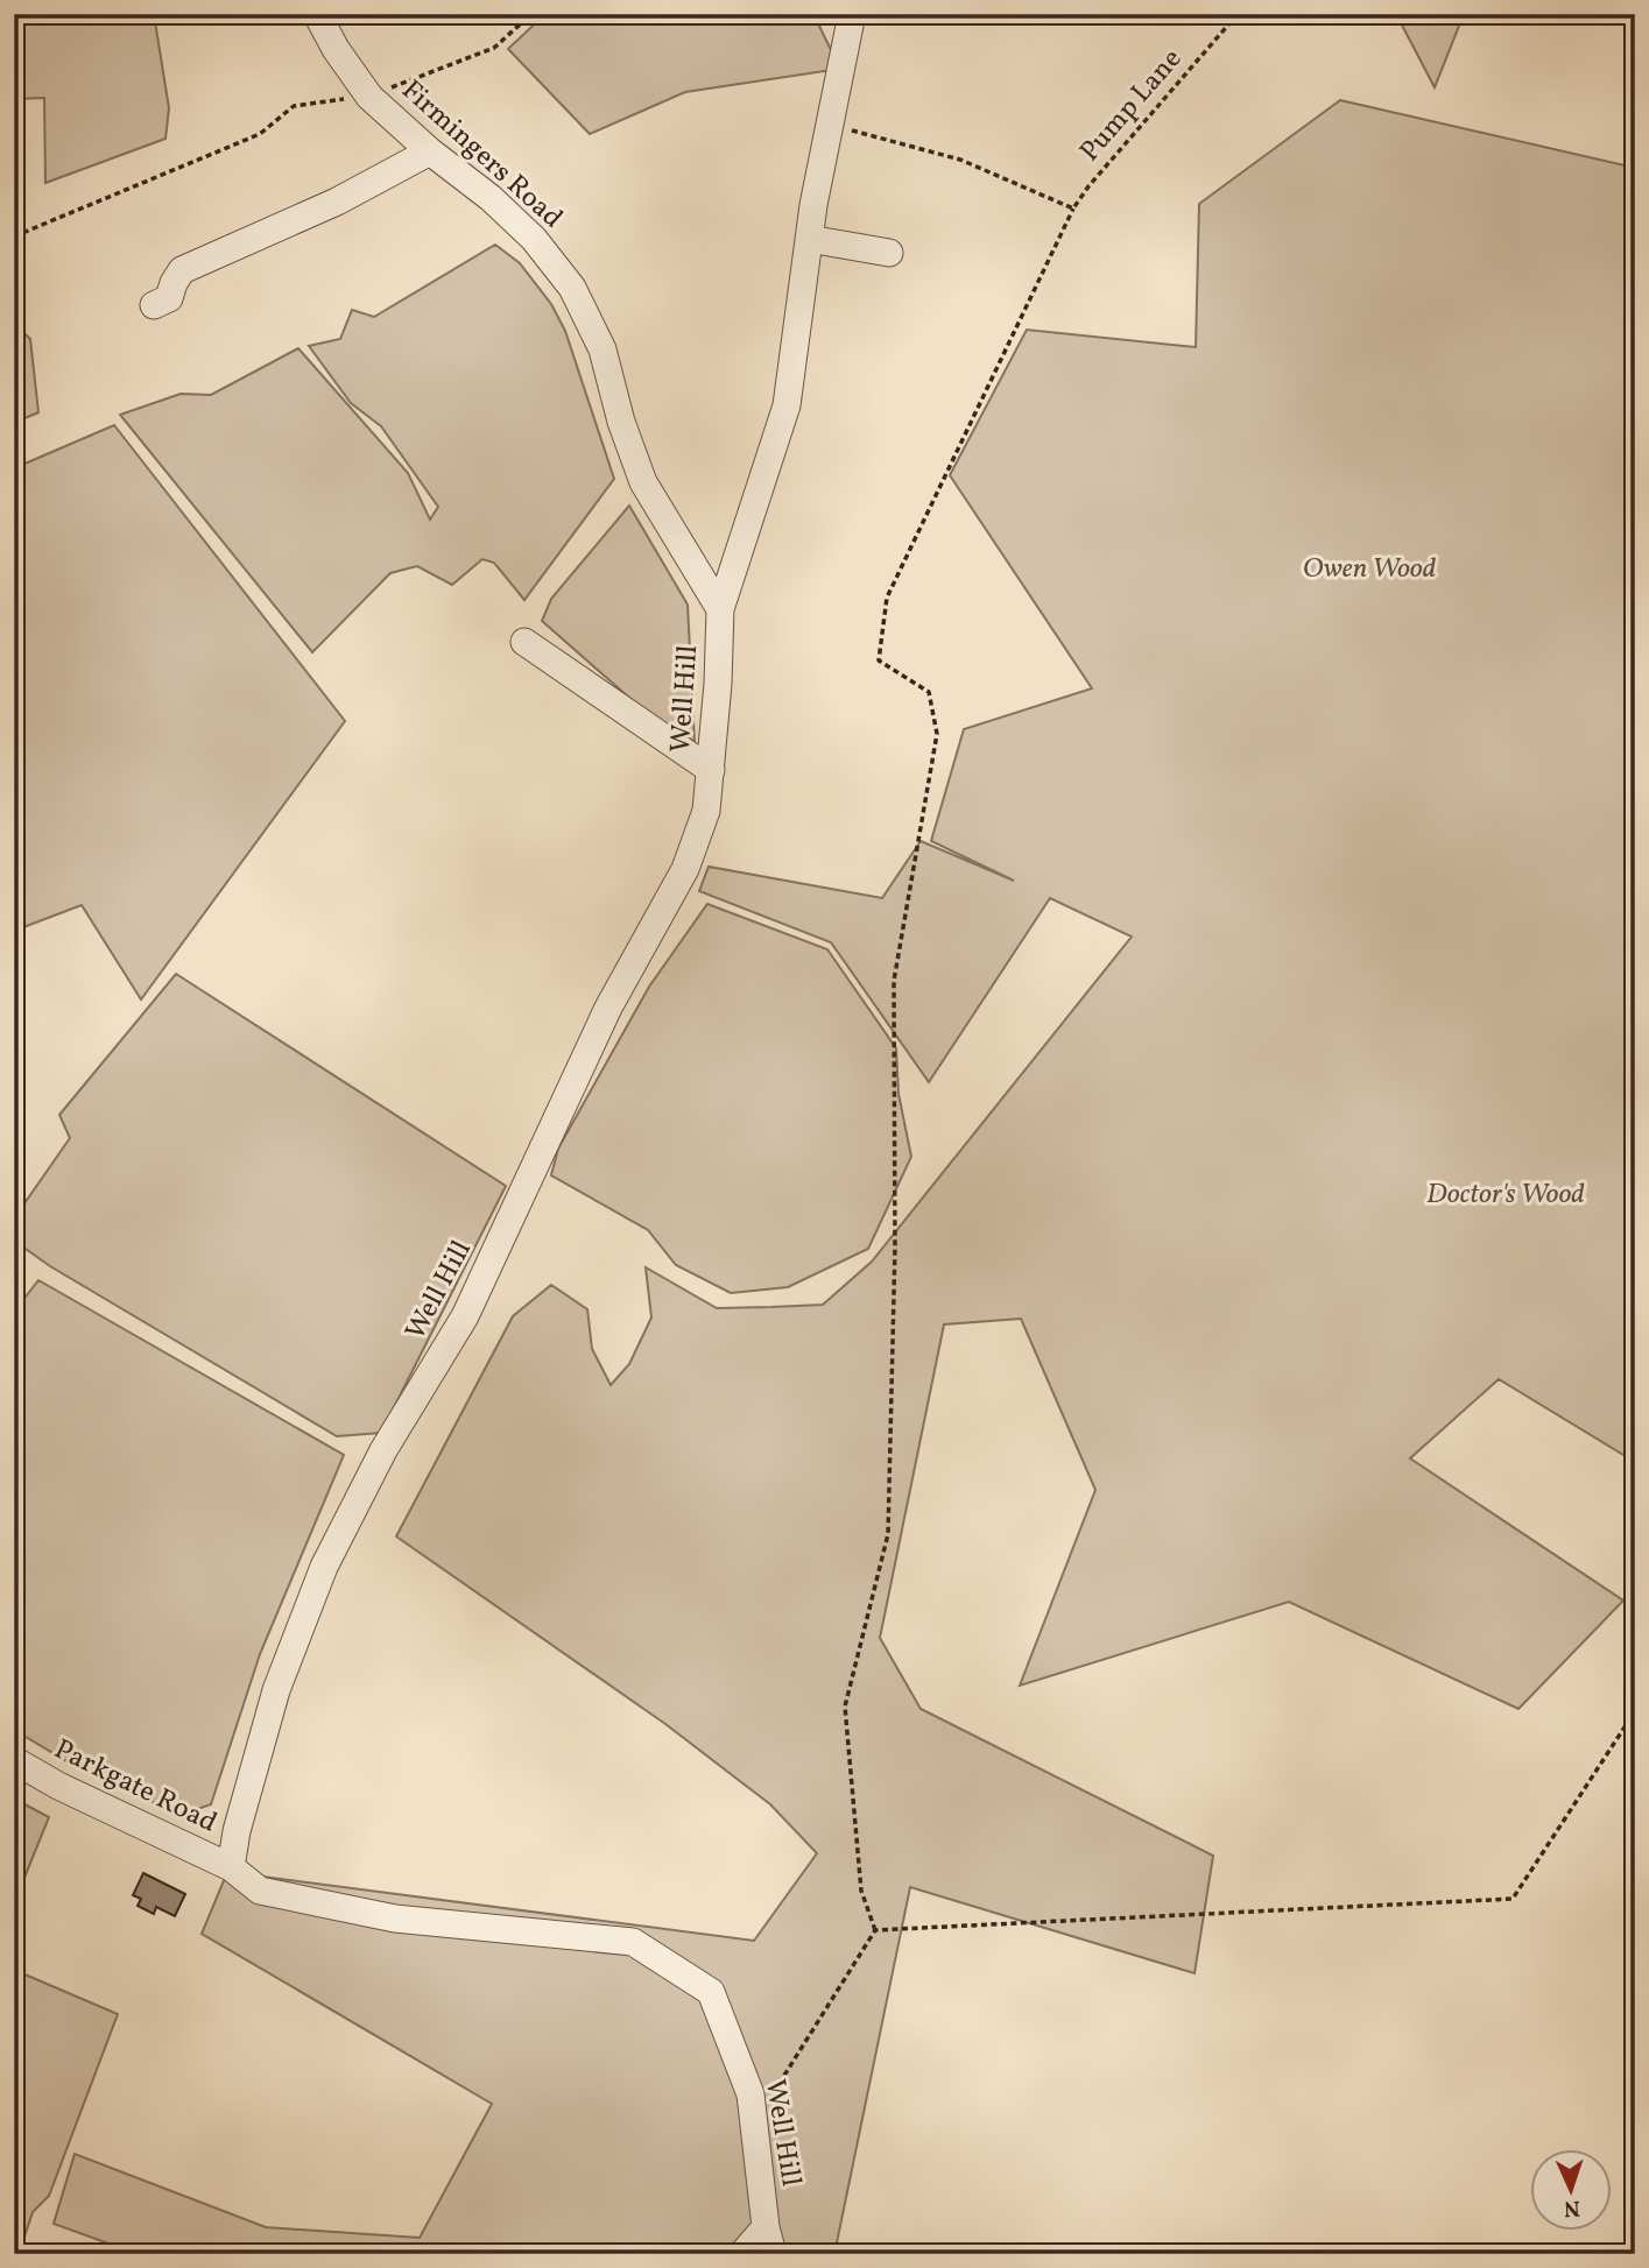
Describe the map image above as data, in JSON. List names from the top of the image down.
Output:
{
  "streets": {
    "street": ["Firmingers Road", "Well Hill", "Parkgate Road"],
    "path": ["Pump Lane"]
  },
  "crossings": [
    ["Firmingers Road", "Well Hill"],
    ["Well Hill", "Parkgate Road"]
  ],
  "parks": ["Owen Wood", "Doctor's Wood"],
  "north": "bottom"
}
